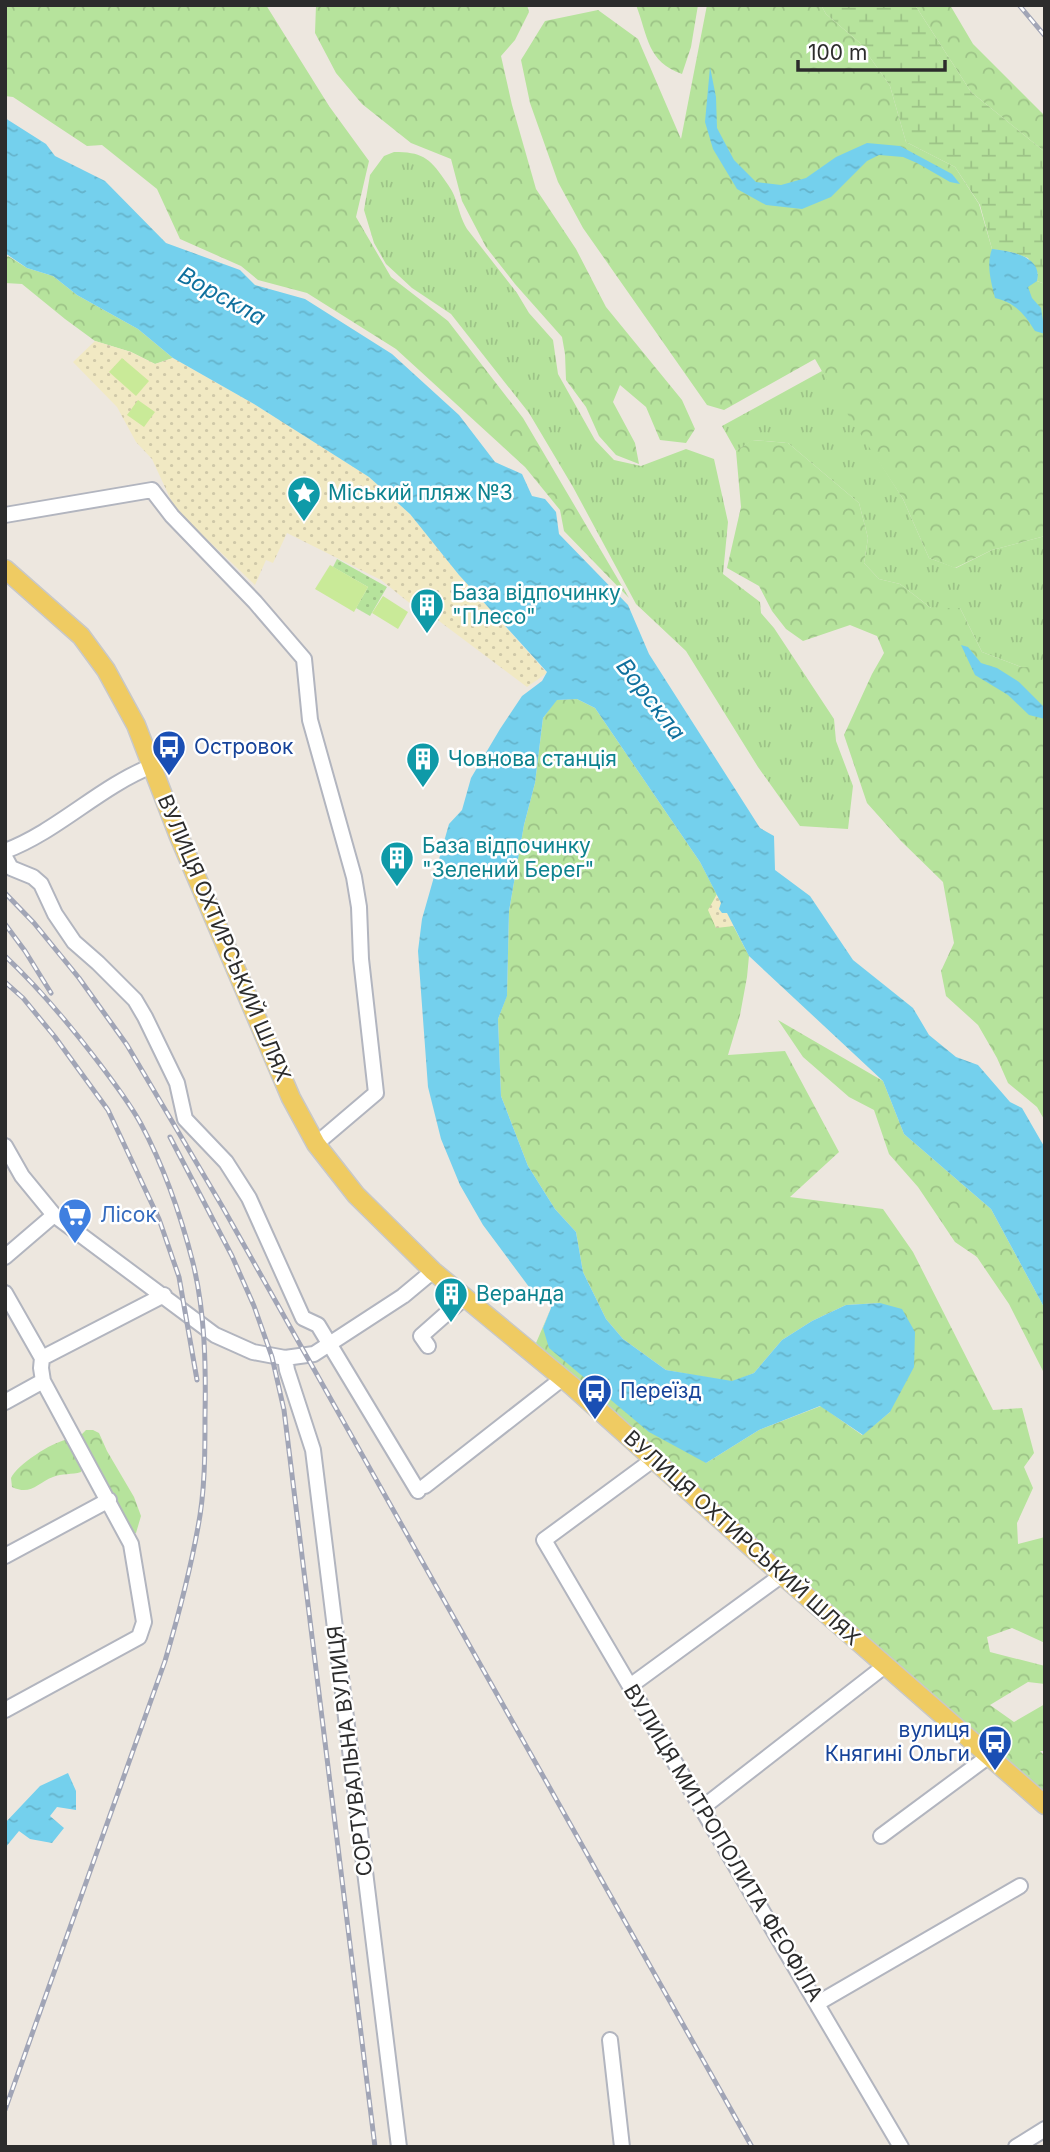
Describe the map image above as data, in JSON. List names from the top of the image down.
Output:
{
  "streets": {
    "main road": ["ВУЛИЦЯ ОХТИРСЬКИЙ ШЛЯХ"],
    "street": ["СОРТУВАЛЬНА ВУЛИЦЯ", "ВУЛИЦЯ МИТРОПОЛИТА ФЕОФІЛА"]
  },
  "crossings": [
    ["ВУЛИЦЯ ОХТИРСЬКИЙ ШЛЯХ", "ВУЛИЦЯ МИТРОПОЛИТА ФЕОФІЛА"]
  ],
  "water": ["Ворскла"],
  "places": {
    "place": ["Міський пляж №3"],
    "building": [
      "База відпочинку \"Плесо\"",
      "Човнова станція",
      "База відпочинку \"Зелений Берег\"",
      "Веранда"
    ],
    "bus stop": ["Островок", "Переїзд", "вулиця Княгині Ольги"],
    "supermarket": ["Лісок"]
  },
  "scale_bar": "100 m"
}
